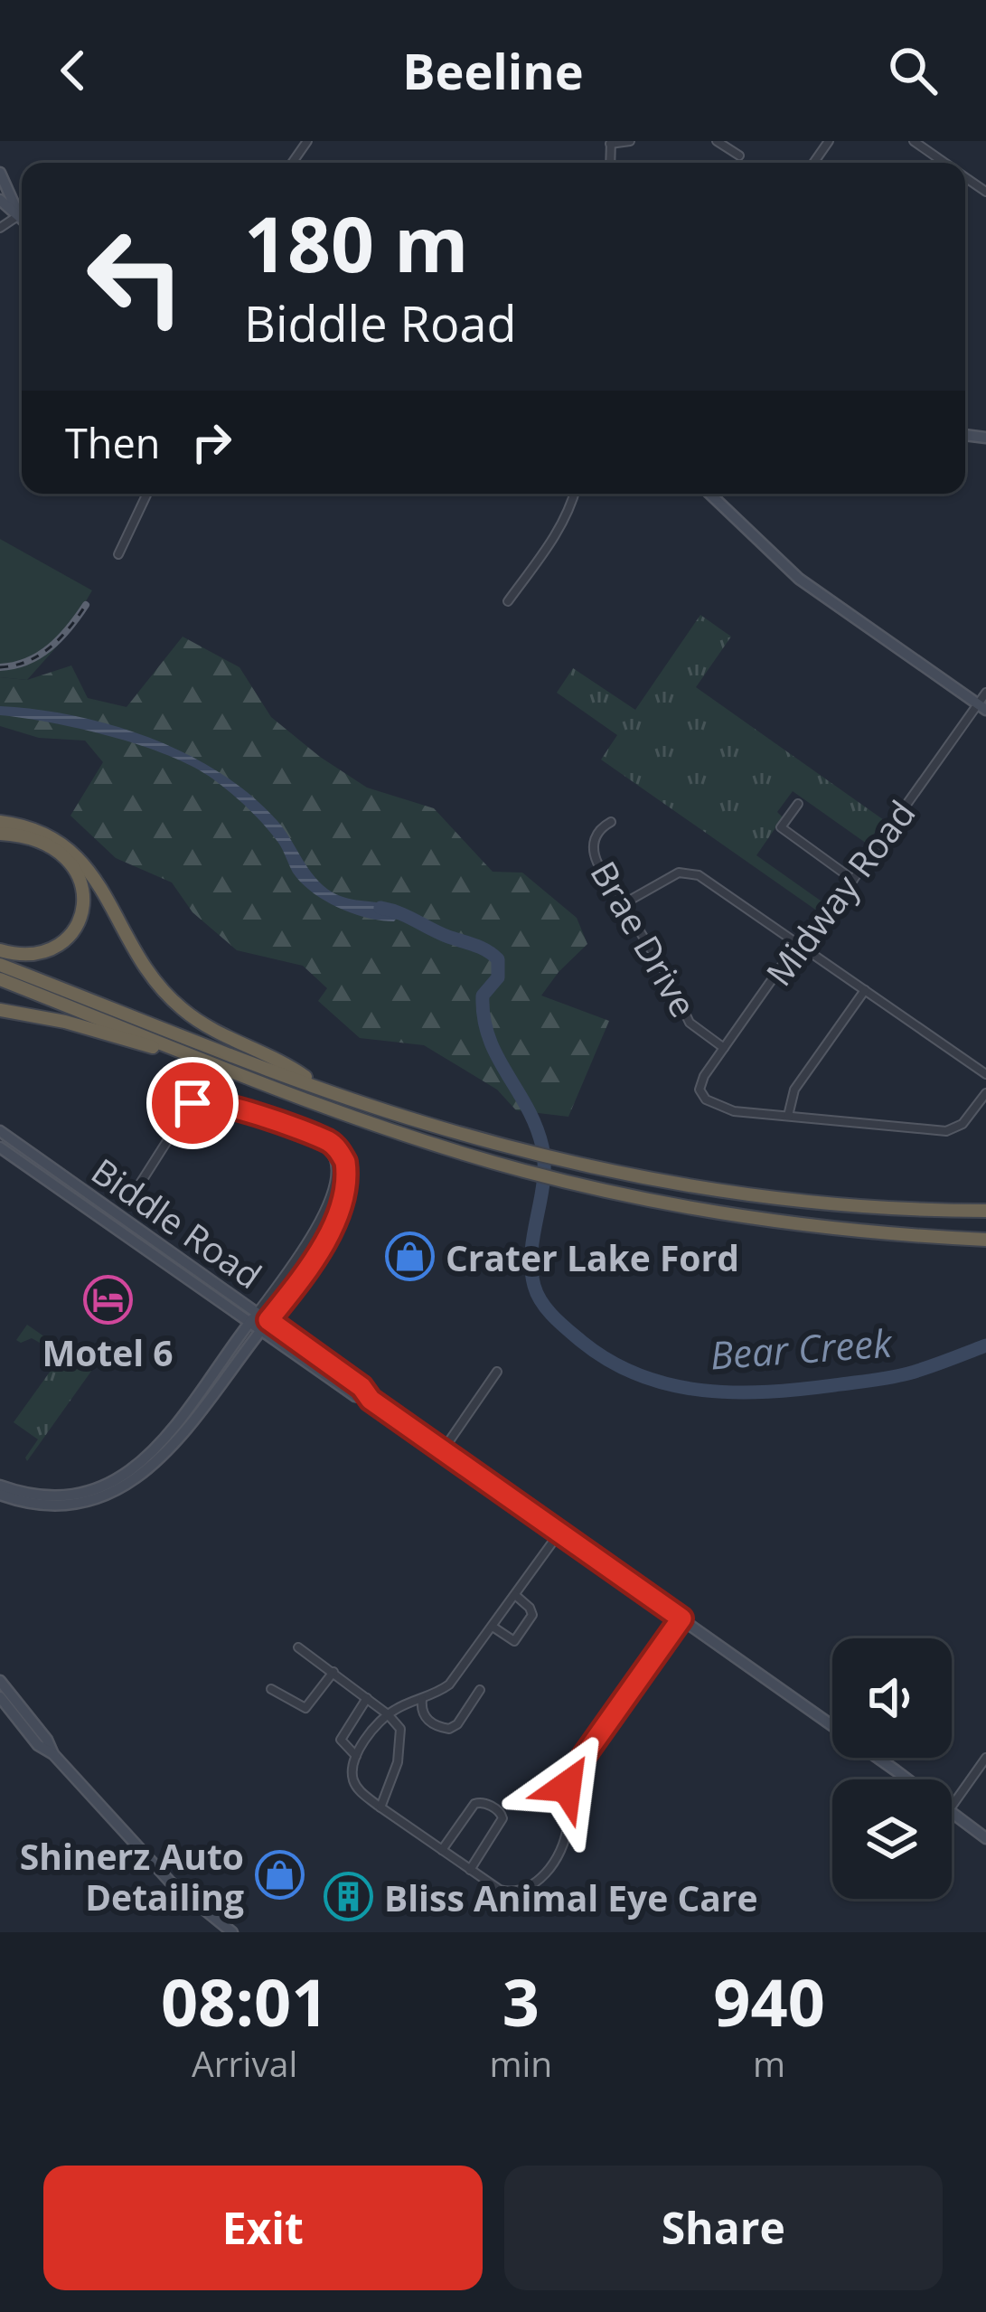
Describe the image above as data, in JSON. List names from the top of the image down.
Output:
{
  "streets": {
    "main road": ["Biddle Road"],
    "street": ["Midway Road", "Brae Drive"]
  },
  "crossings": [
    ["Midway Road", "Brae Drive"]
  ],
  "water": ["Bear Creek"],
  "places": {
    "shop": ["Crater Lake Ford", "Shinerz Auto Detailing"],
    "hotel": ["Motel 6"],
    "building": ["Bliss Animal Eye Care"]
  },
  "page": {
    "header": "Beeline",
    "turn": ["180 m", "Biddle Road"],
    "then": "Then",
    "eta": [
      "08:01",
      "Arrival",
      "3",
      "min",
      "940",
      "m"
    ],
    "buttons": ["Exit", "Share"]
  }
}
